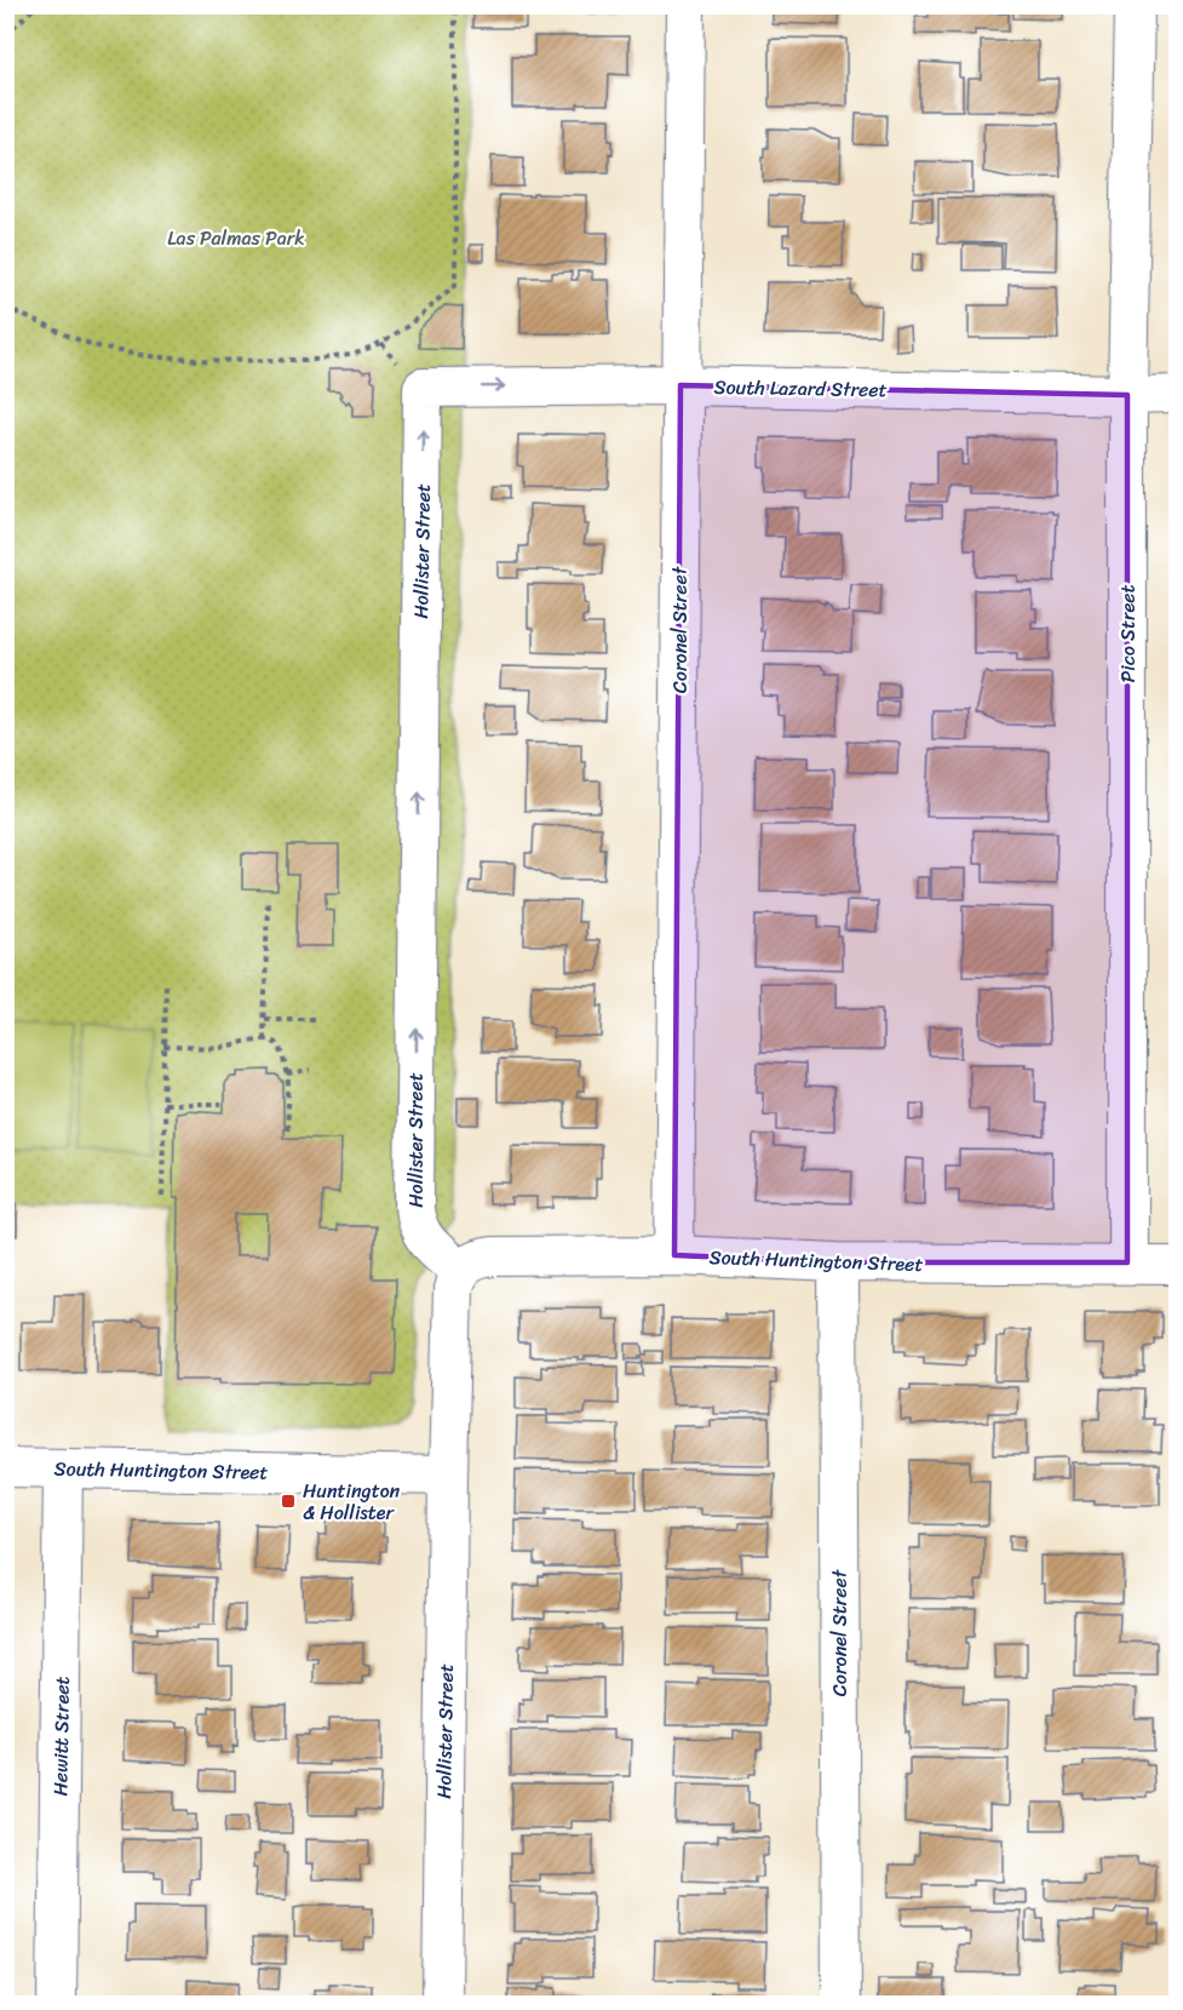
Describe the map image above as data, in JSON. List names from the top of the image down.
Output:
{
  "streets": {
    "street": [
      "South Lazard Street",
      "Hollister Street",
      "Coronel Street",
      "Pico Street",
      "South Huntington Street",
      "Hewitt Street"
    ]
  },
  "crossings": [
    ["South Lazard Street", "Hollister Street"],
    ["South Lazard Street", "Coronel Street"],
    ["South Lazard Street", "Pico Street"],
    ["Hollister Street", "South Huntington Street"],
    ["Coronel Street", "South Huntington Street"],
    ["Pico Street", "South Huntington Street"],
    ["South Huntington Street", "Hewitt Street"]
  ],
  "one_way": ["Hollister Street"],
  "parks": ["Las Palmas Park"],
  "places": {
    "transit": ["Huntington & Hollister"]
  }
}
